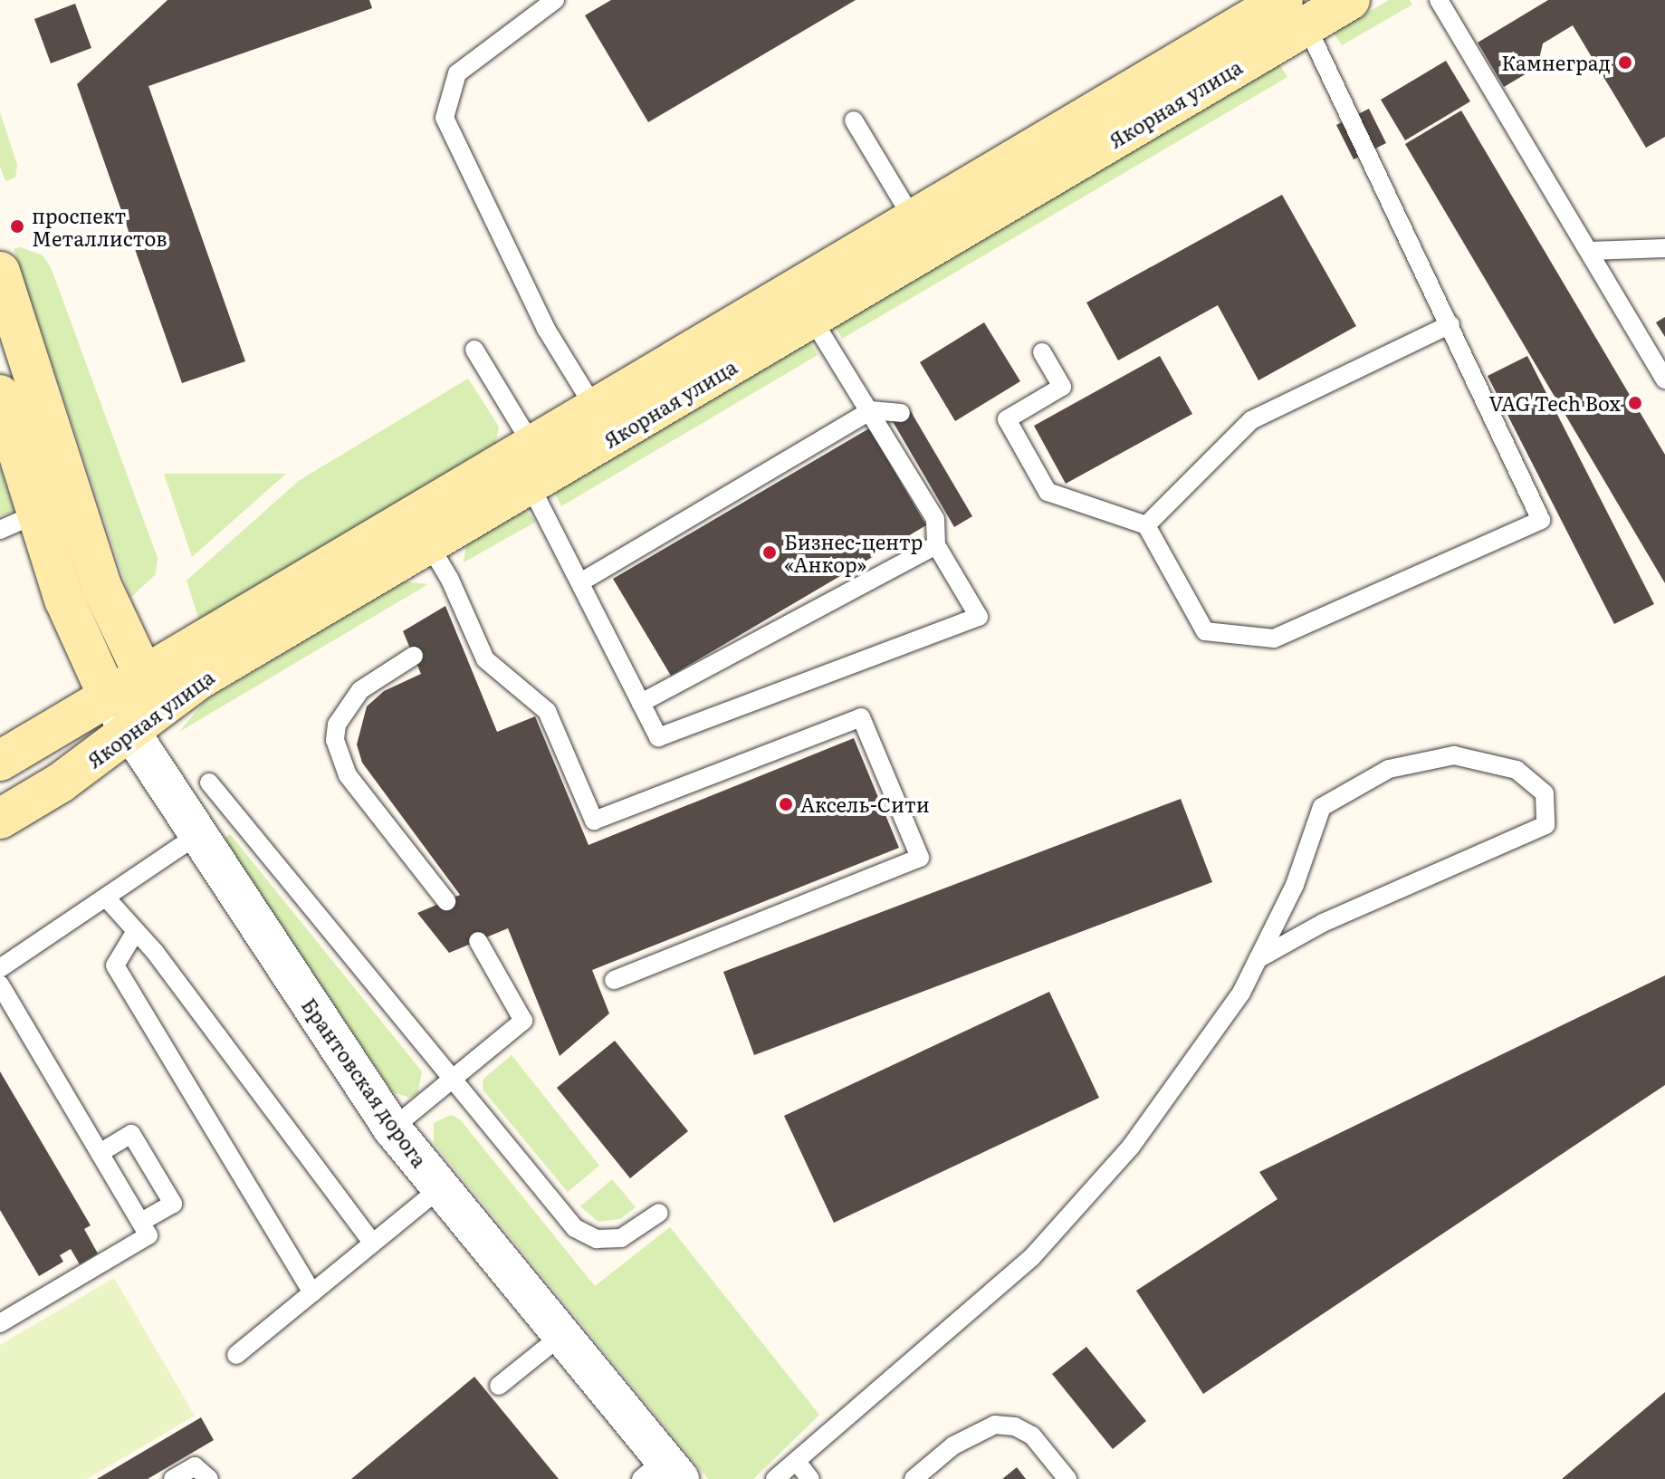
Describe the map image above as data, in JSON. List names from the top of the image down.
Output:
{
  "streets": {
    "street": ["Якорная улица", "Брантовская дорога"]
  },
  "crossings": [
    ["Якорная улица", "Брантовская дорога"]
  ],
  "places": [
    "Камнеград",
    "проспект Металлистов",
    "VAG Tech Box",
    "Бизнес-центр «Анкор»",
    "Аксель-Сити"
  ]
}
